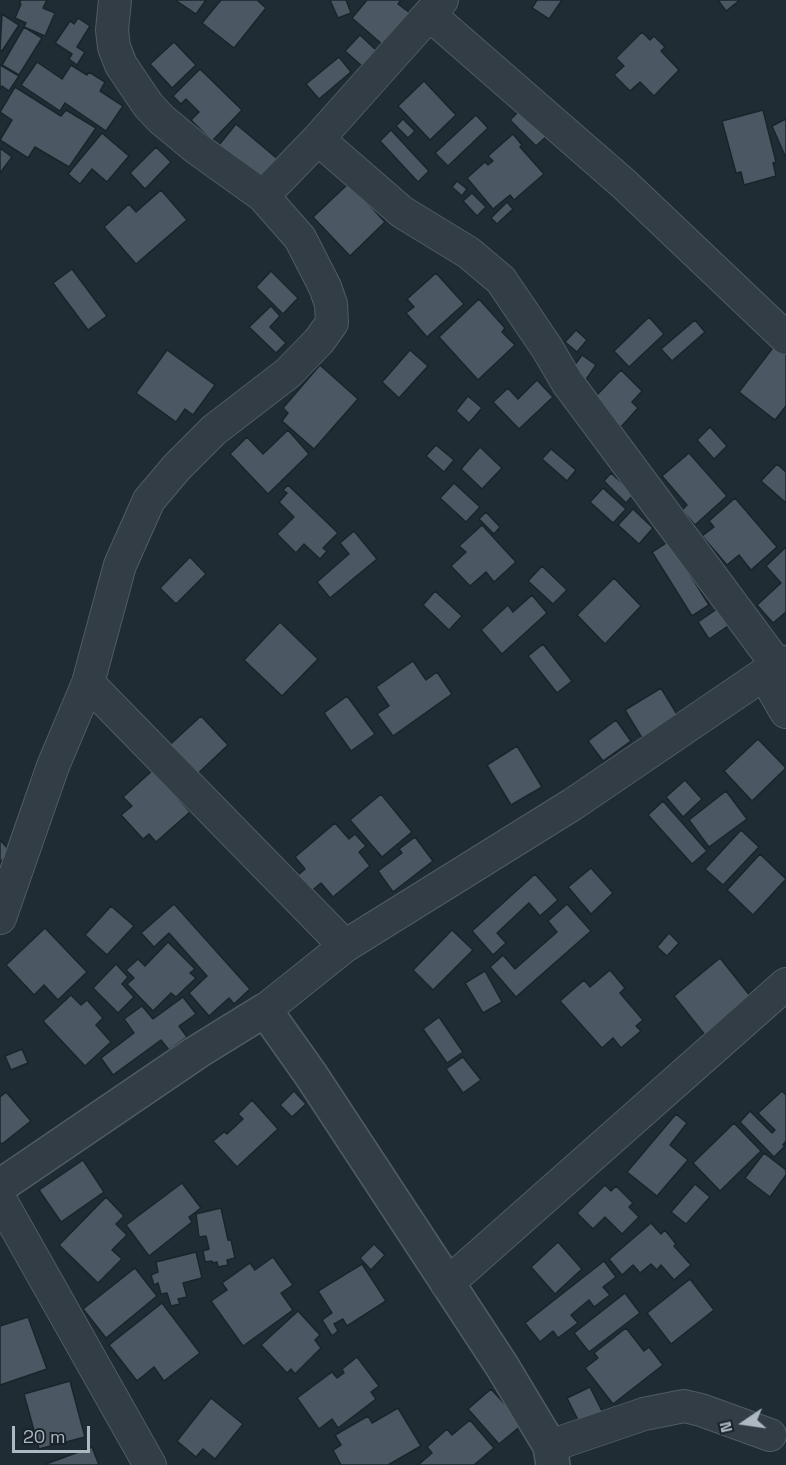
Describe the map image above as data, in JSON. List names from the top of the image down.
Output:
{
  "scale_bar": "20 m",
  "north": "left"
}
